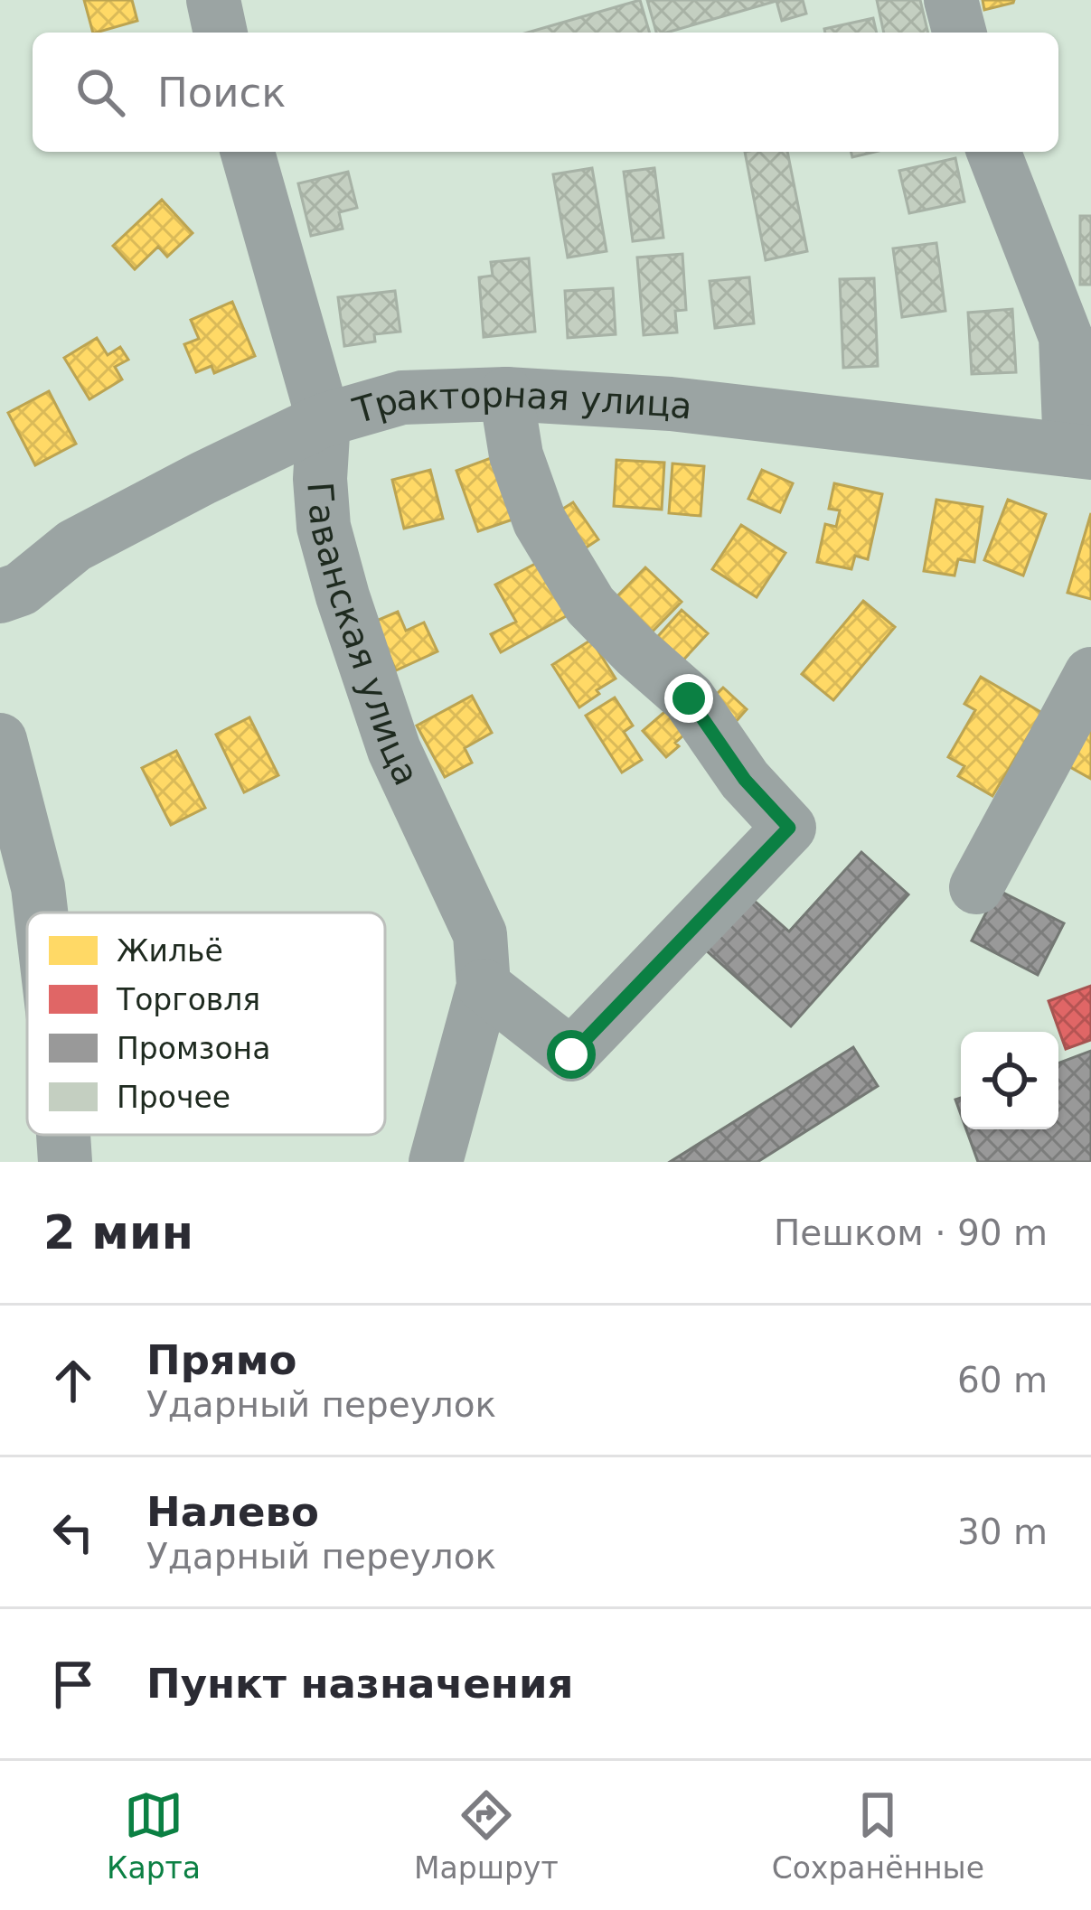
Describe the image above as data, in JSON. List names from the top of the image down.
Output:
{
  "streets": {
    "street": ["Тракторная улица", "Гаванская улица"]
  },
  "crossings": [
    ["Тракторная улица", "Гаванская улица"]
  ],
  "legend": [
    "Жильё",
    "Торговля",
    "Промзона",
    "Прочее"
  ],
  "page": {
    "search": "Поиск",
    "heading": ["2 мин", "Пешком · 90 m"],
    "list": [
      ["Прямо", "Ударный переулок", "60 m"],
      ["Налево", "Ударный переулок", "30 m"],
      "Пункт назначения"
    ],
    "nav": ["Карта", "Маршрут", "Сохранённые"]
  }
}
